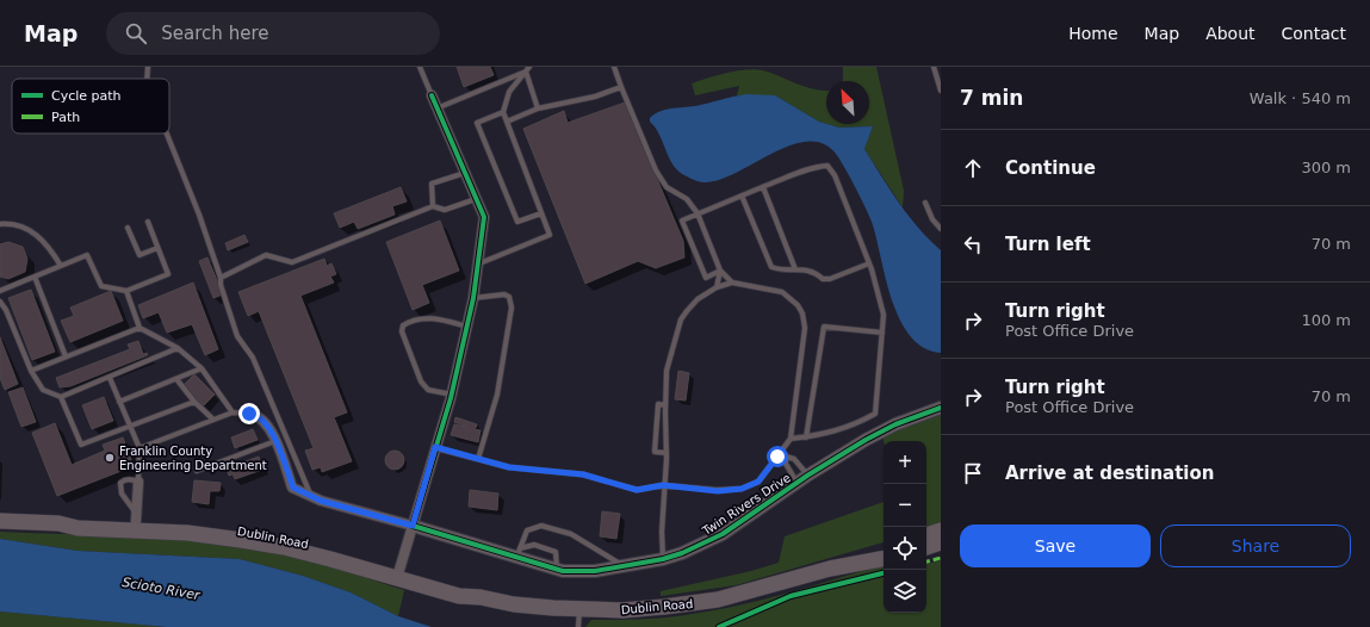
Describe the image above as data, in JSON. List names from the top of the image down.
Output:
{
  "streets": {
    "main road": ["Dublin Road"],
    "street": ["Twin Rivers Drive"]
  },
  "water": ["Scioto River"],
  "places": ["Franklin County Engineering Department"],
  "legend": ["Cycle path", "Path"],
  "north": "top left",
  "page": {
    "header": "Map",
    "search": "Search here",
    "nav": [
      "Home",
      "Map",
      "About",
      "Contact"
    ],
    "heading": ["7 min", "Walk · 540 m"],
    "list": [
      ["Continue", "300 m"],
      ["Turn left", "70 m"],
      ["Turn right", "Post Office Drive", "100 m"],
      ["Turn right", "Post Office Drive", "70 m"],
      "Arrive at destination"
    ],
    "map_buttons": ["+", "−"],
    "buttons": ["Save", "Share"]
  }
}
